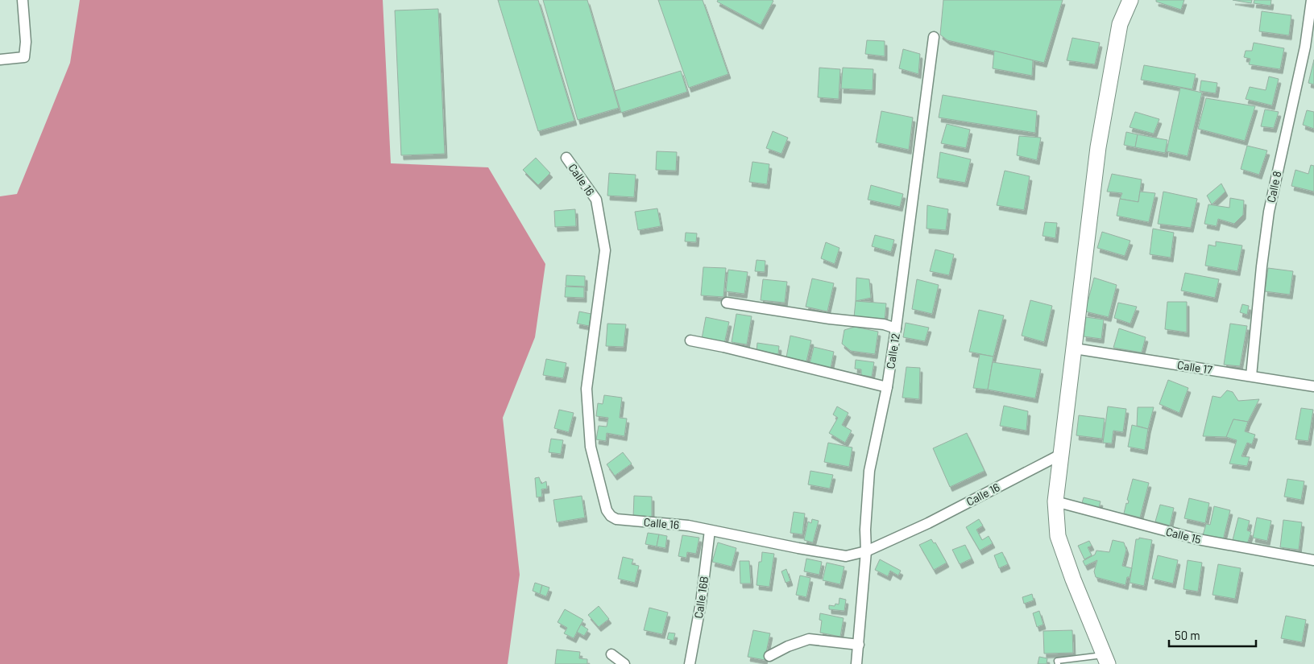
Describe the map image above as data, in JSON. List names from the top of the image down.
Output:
{
  "streets": {
    "street": [
      "Calle 16",
      "Calle 8",
      "Calle 12",
      "Calle 17",
      "Calle 15",
      "Calle 16B"
    ]
  },
  "crossings": [
    ["Calle 16", "Calle 12"],
    ["Calle 16", "Calle 16B"],
    ["Calle 8", "Calle 17"]
  ],
  "scale_bar": "50 m"
}
